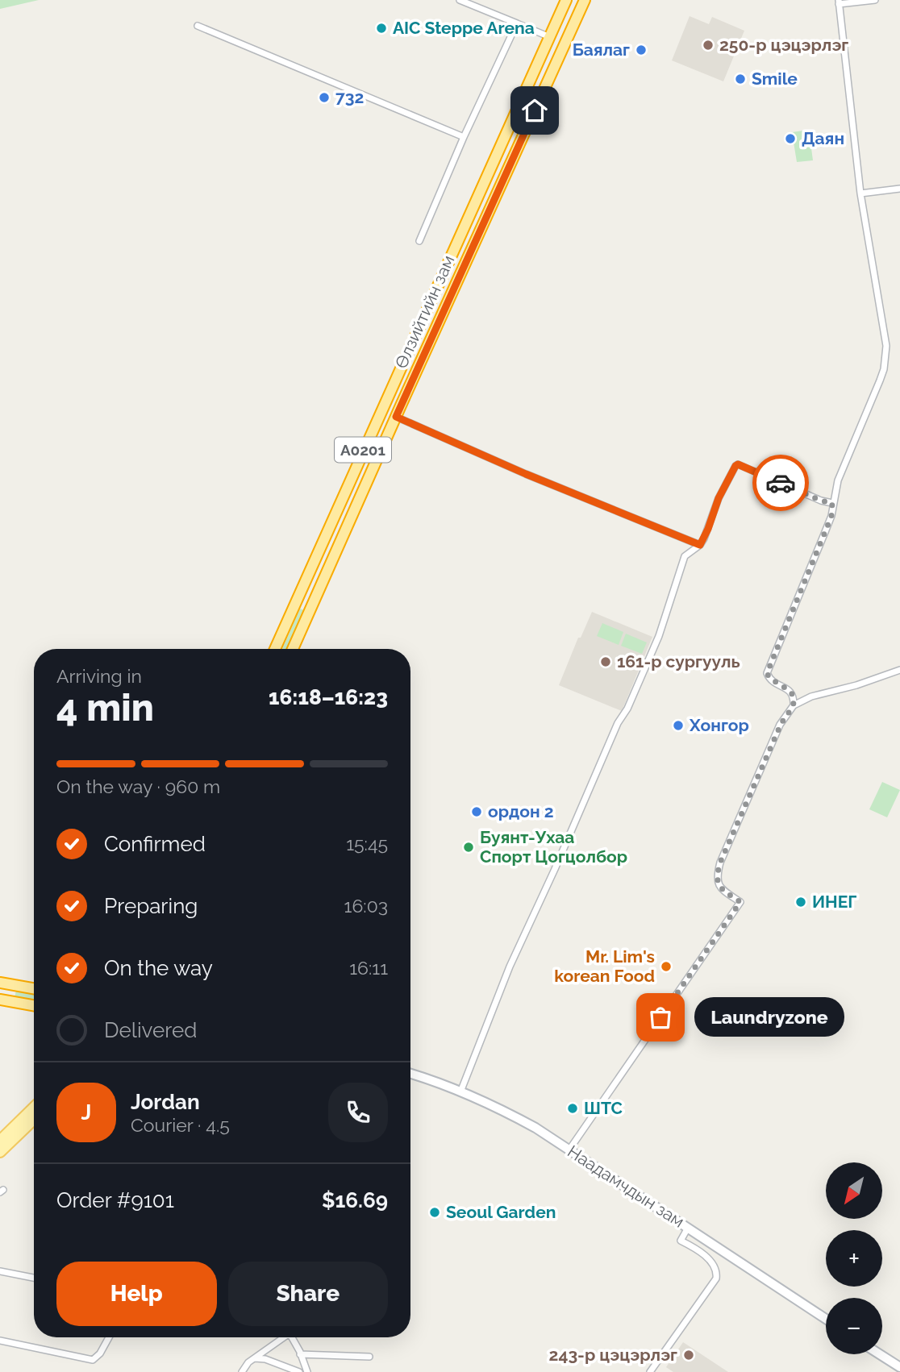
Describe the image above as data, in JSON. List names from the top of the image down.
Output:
{
  "streets": {
    "highway": ["Өлзийтийн зам", "A0201"],
    "main road": ["Наадамчдын зам"]
  },
  "places": [
    "AIC Steppe Arena",
    "250-р цэцэрлэг",
    "Баялаг",
    "Smile",
    "732",
    "Даян",
    "161-р сургууль",
    "Хонгор",
    "ордон 2",
    "Буянт-Ухаа Спорт Цогцолбор",
    "ИНЕГ",
    "Mr. Lim's korean Food",
    "Laundryzone",
    "ШТС",
    "Seoul Garden",
    "243-р цэцэрлэг"
  ],
  "north": "bottom left",
  "page": {
    "heading": ["4 min", "Arriving in", "16:18–16:23"],
    "panel": [
      "Jordan",
      "Courier · 4.5",
      "Order #9101",
      "$16.69"
    ],
    "bar": "On the way · 960 m",
    "list": [
      ["Confirmed", "15:45"],
      ["Preparing", "16:03"],
      ["On the way", "16:11"],
      "Delivered"
    ],
    "bubble": "Laundryzone",
    "round": "J",
    "map_buttons": ["+", "−"],
    "buttons": ["Help", "Share"]
  }
}
